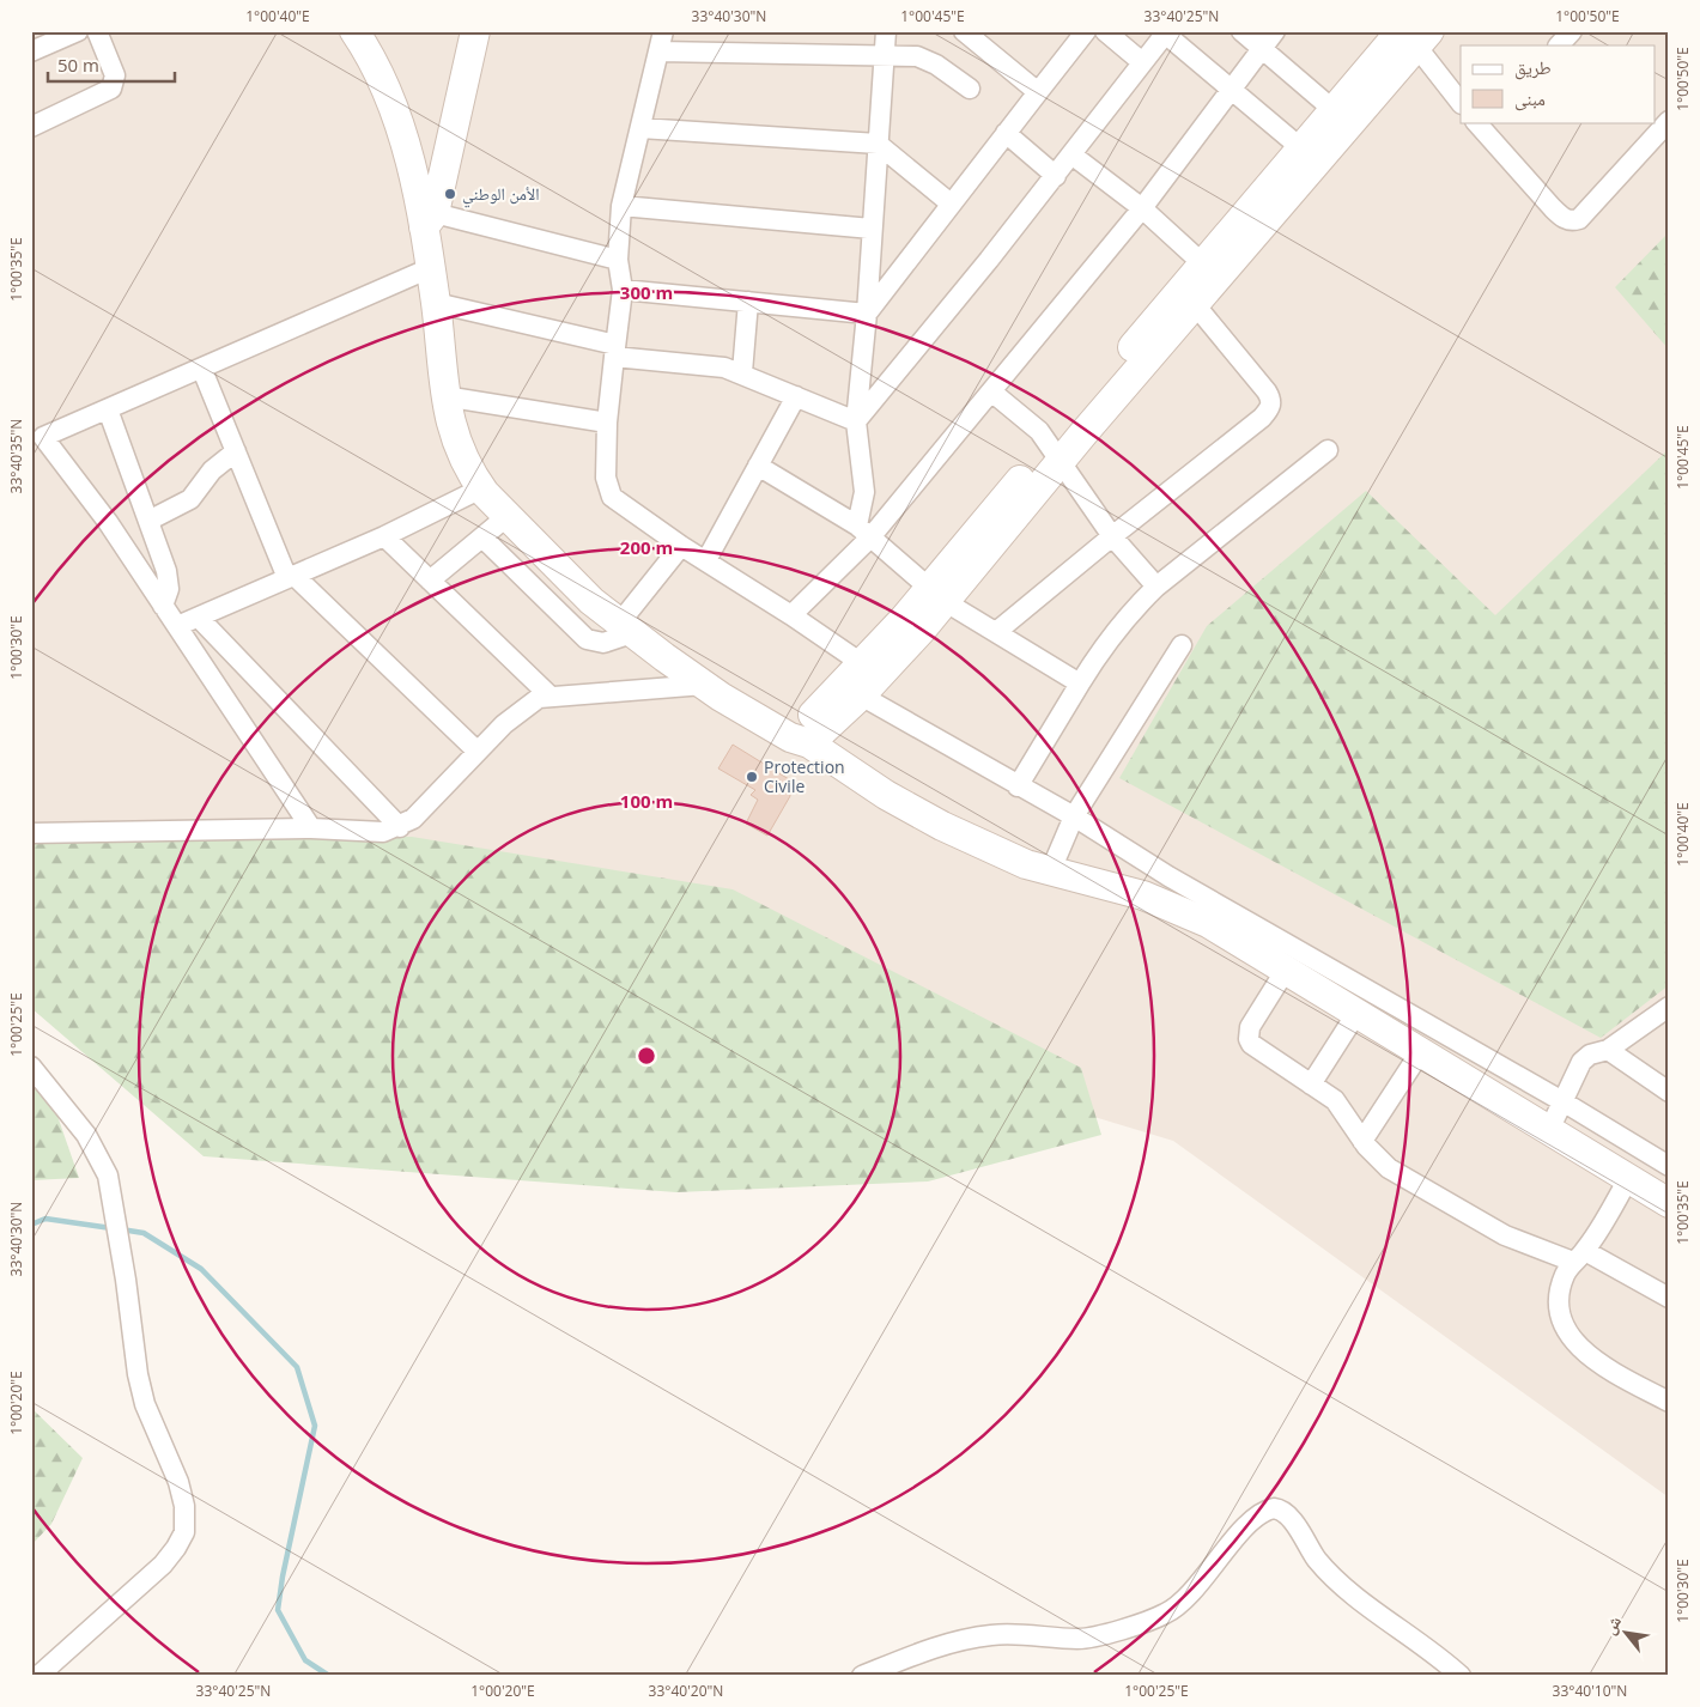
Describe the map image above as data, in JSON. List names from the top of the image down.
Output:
{
  "places": ["الأمن الوطني", "Protection Civile"],
  "legend": ["طريق", "مبنى"],
  "scale_bar": "50 m",
  "north": "top left",
  "coordinates": [
    "1°00'40\"E",
    "33°40'30\"N",
    "1°00'45\"E",
    "33°40'25\"N",
    "1°00'50\"E",
    "1°00'35\"E",
    "33°40'35\"N",
    "1°00'30\"E",
    "1°00'25\"E",
    "1°00'20\"E",
    "33°40'20\"N",
    "33°40'10\"N"
  ],
  "rings": ["300 m", "200 m", "100 m"]
}
